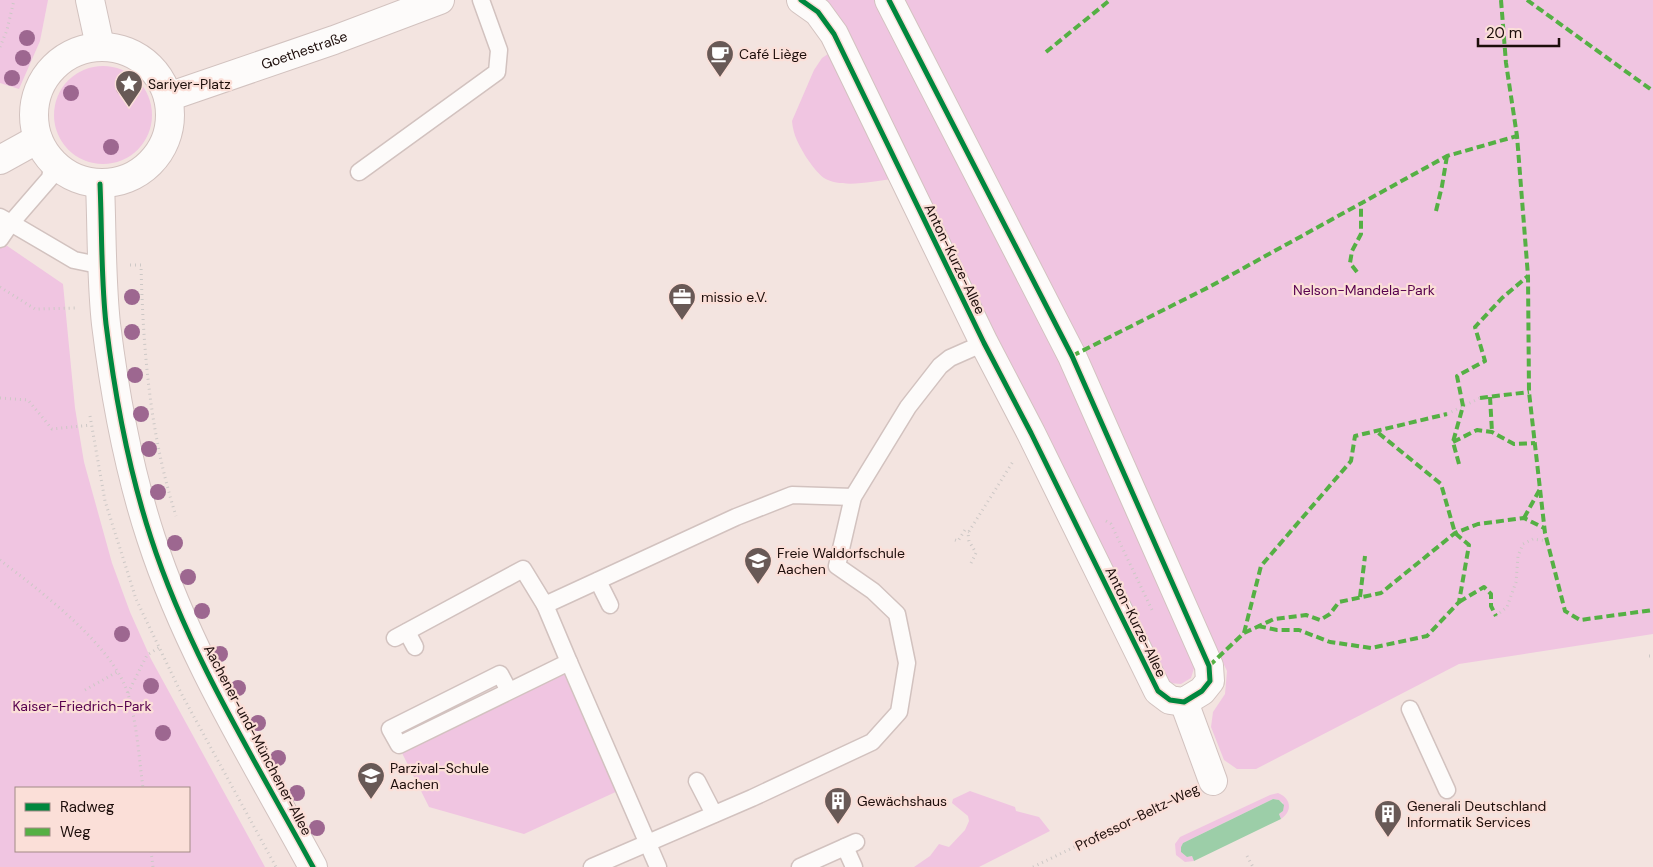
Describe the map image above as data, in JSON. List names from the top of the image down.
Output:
{
  "streets": {
    "street": ["Goethestraße", "Anton-Kurze-Allee", "Aachener-und-Münchener-Allee"],
    "path": ["Professor-Beltz-Weg"]
  },
  "crossings": [
    ["Goethestraße", "Aachener-und-Münchener-Allee"]
  ],
  "parks": ["Nelson-Mandela-Park", "Kaiser-Friedrich-Park"],
  "places": {
    "cafe": ["Café Liège"],
    "place": ["Sariyer-Platz"],
    "office": ["missio e.V."],
    "school or university": ["Freie Waldorfschule Aachen", "Parzival-Schule Aachen"],
    "building": ["Gewächshaus", "Generali Deutschland Informatik Services"]
  },
  "legend": ["Radweg", "Weg"],
  "scale_bar": "20 m"
}
